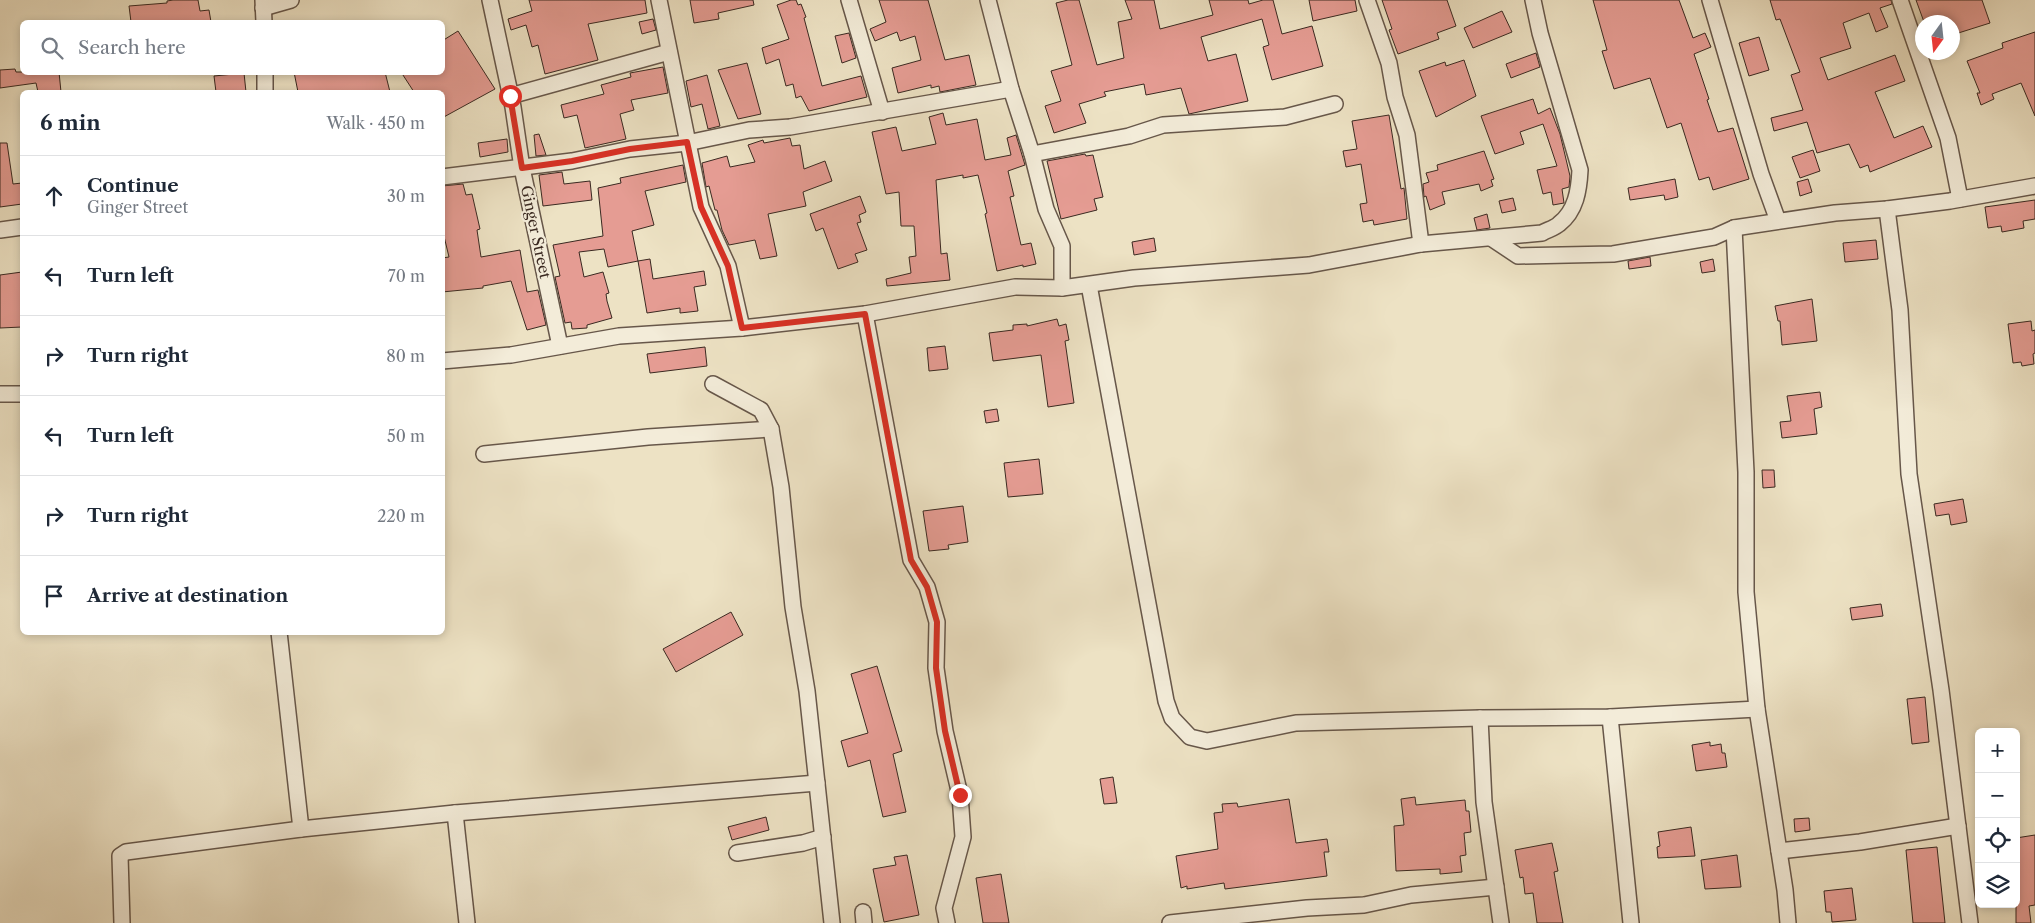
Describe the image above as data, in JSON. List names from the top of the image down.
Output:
{
  "streets": {
    "street": ["Ginger Street"]
  },
  "north": "bottom",
  "page": {
    "search": "Search here",
    "heading": ["6 min", "Walk · 450 m"],
    "list": [
      ["Continue", "Ginger Street", "30 m"],
      ["Turn left", "70 m"],
      ["Turn right", "80 m"],
      ["Turn left", "50 m"],
      ["Turn right", "220 m"],
      "Arrive at destination"
    ],
    "map_buttons": ["+", "−"]
  }
}
